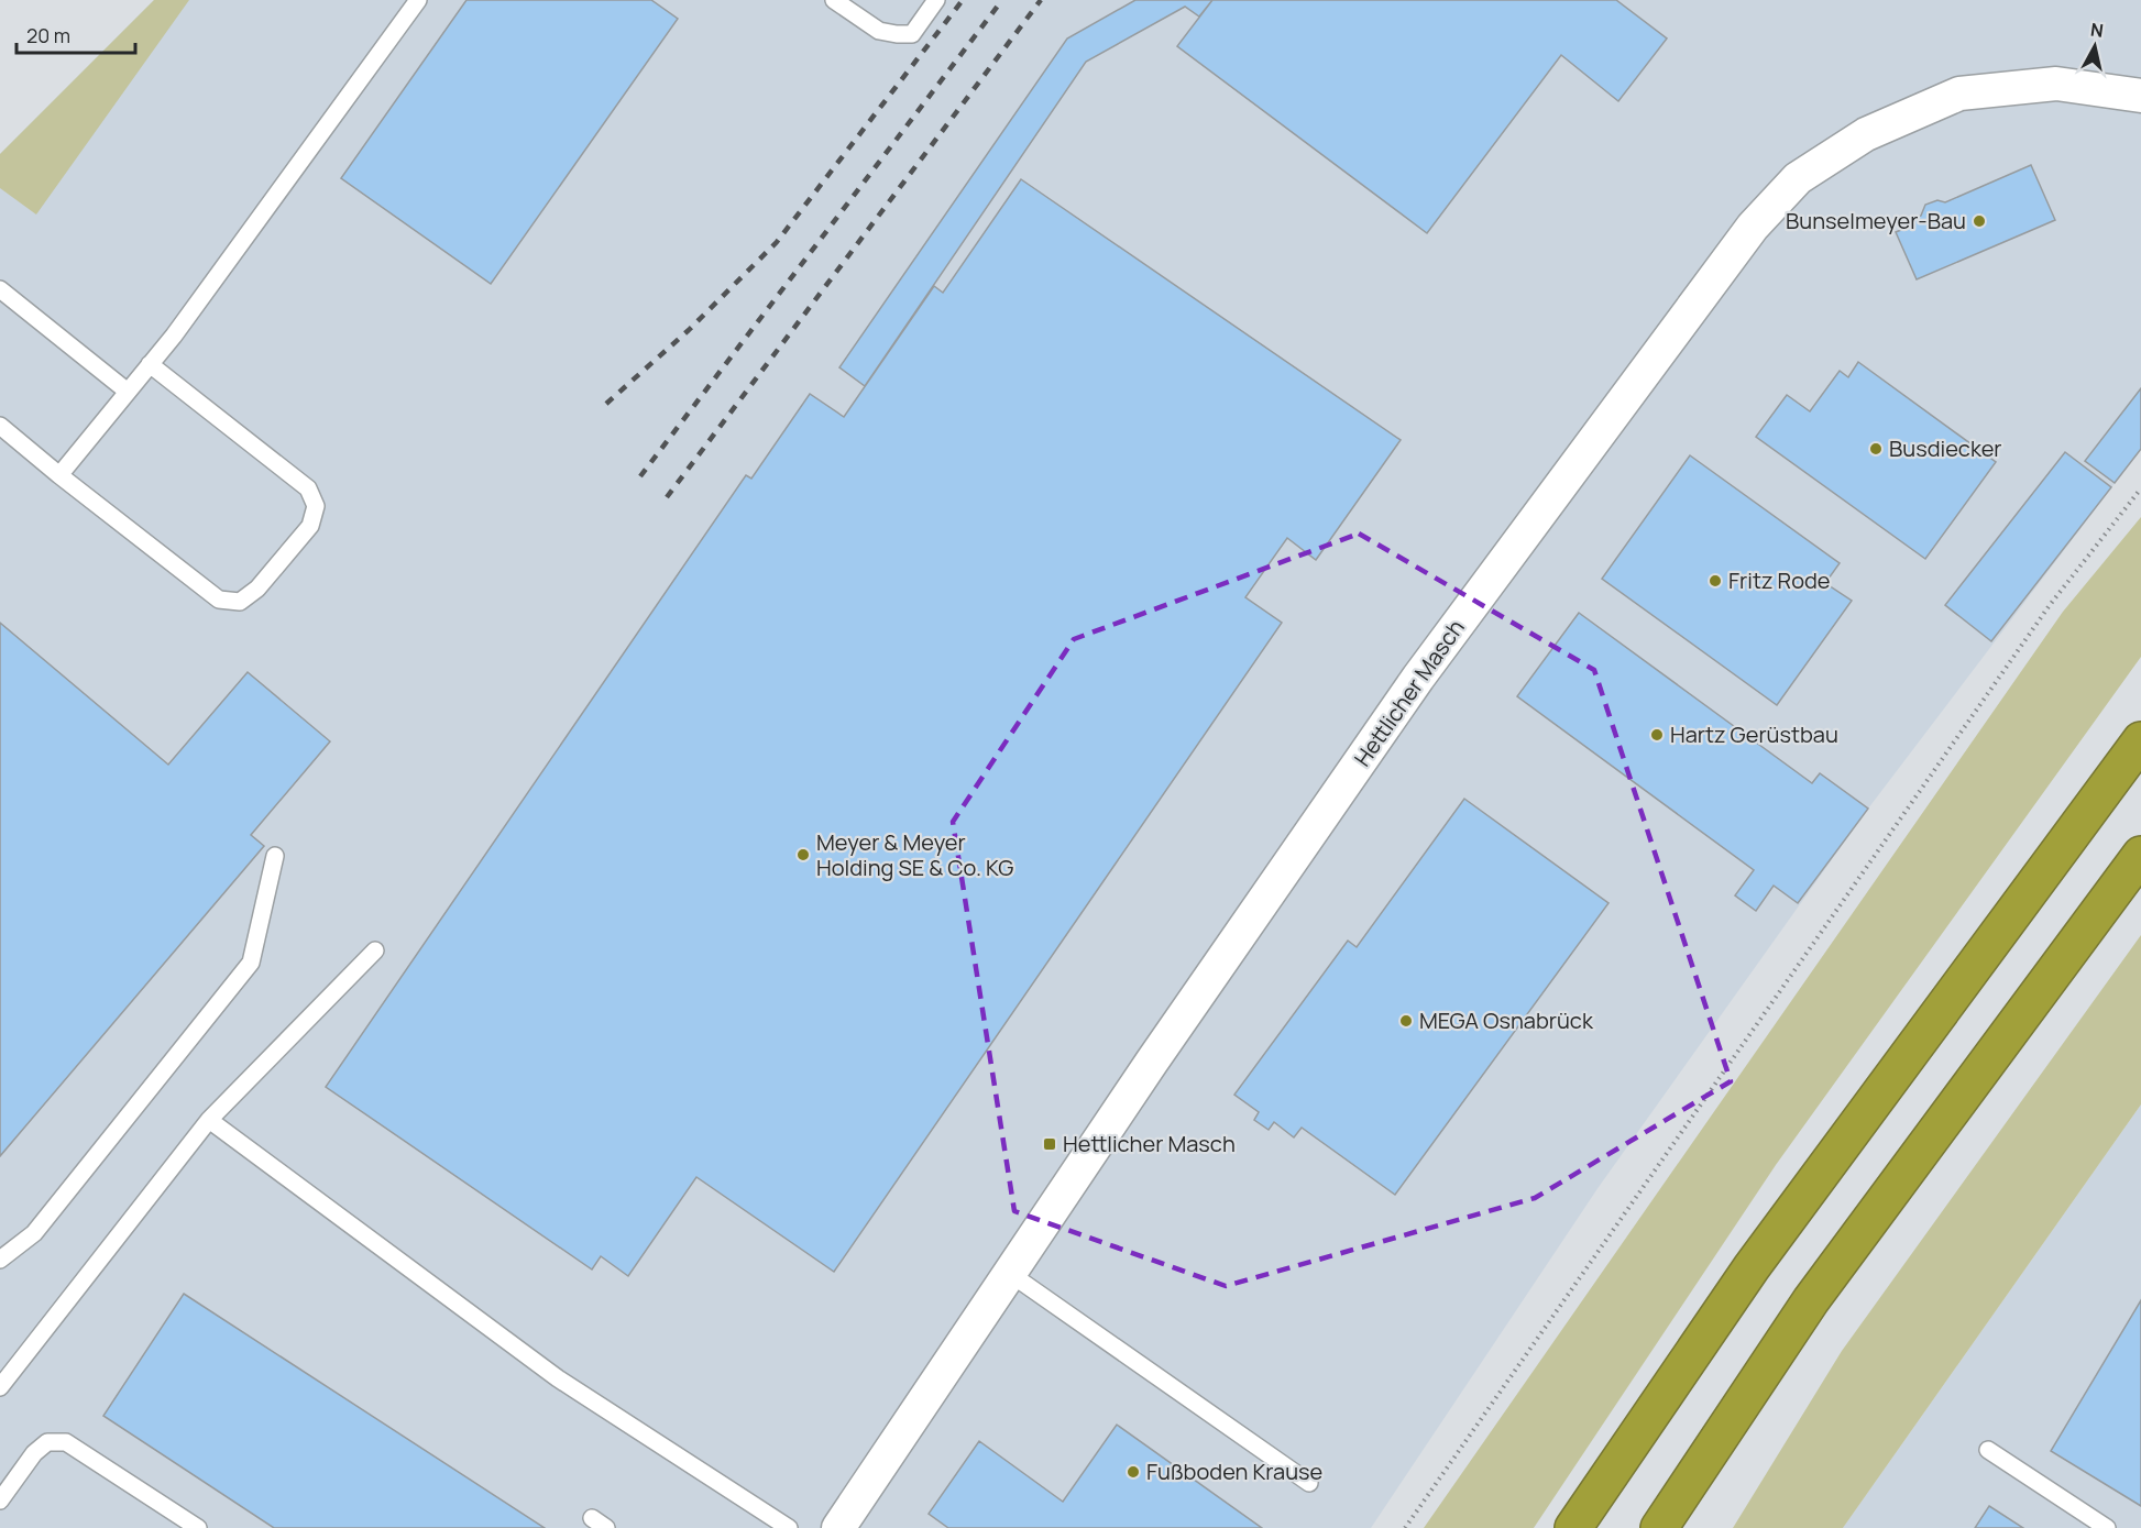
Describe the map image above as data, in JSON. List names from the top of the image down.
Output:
{
  "streets": {
    "street": ["Hettlicher Masch"]
  },
  "places": {
    "other": [
      "Bunselmeyer-Bau",
      "Busdiecker",
      "Fritz Rode",
      "Hartz Gerüstbau",
      "Meyer & Meyer Holding SE & Co. KG",
      "MEGA Osnabrück",
      "Fußboden Krause"
    ],
    "transit": ["Hettlicher Masch"]
  },
  "scale_bar": "20 m",
  "north": "top"
}
